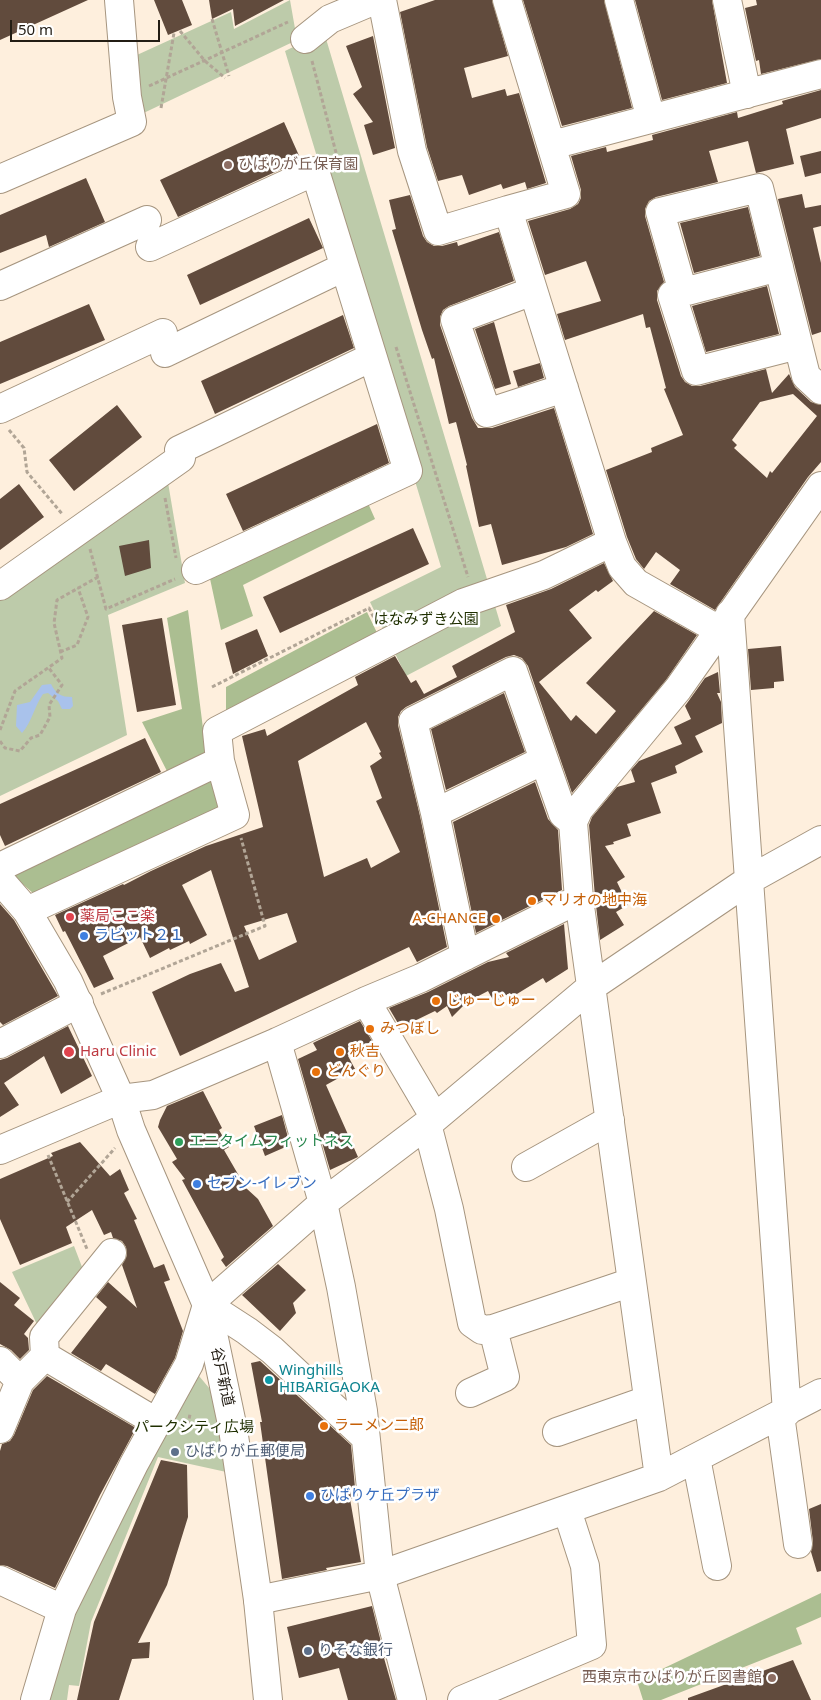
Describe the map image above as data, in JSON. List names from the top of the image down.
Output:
{
  "streets": {
    "street": ["谷戸新道"]
  },
  "parks": ["はなみずき公園", "パークシティ広場"],
  "places": [
    "ひばりが丘保育園",
    "マリオの地中海",
    "薬局ここ楽",
    "A-CHANCE",
    "ラビット２１",
    "じゅーじゅー",
    "みつぼし",
    "Haru Clinic",
    "秋吉",
    "どんぐり",
    "エニタイムフィットネス",
    "セブン-イレブン",
    "Winghills HIBARIGAOKA",
    "ラーメン二郎",
    "ひばりが丘郵便局",
    "ひばりケ丘プラザ",
    "りそな銀行",
    "西東京市ひばりが丘図書館"
  ],
  "scale_bar": "50 m"
}
